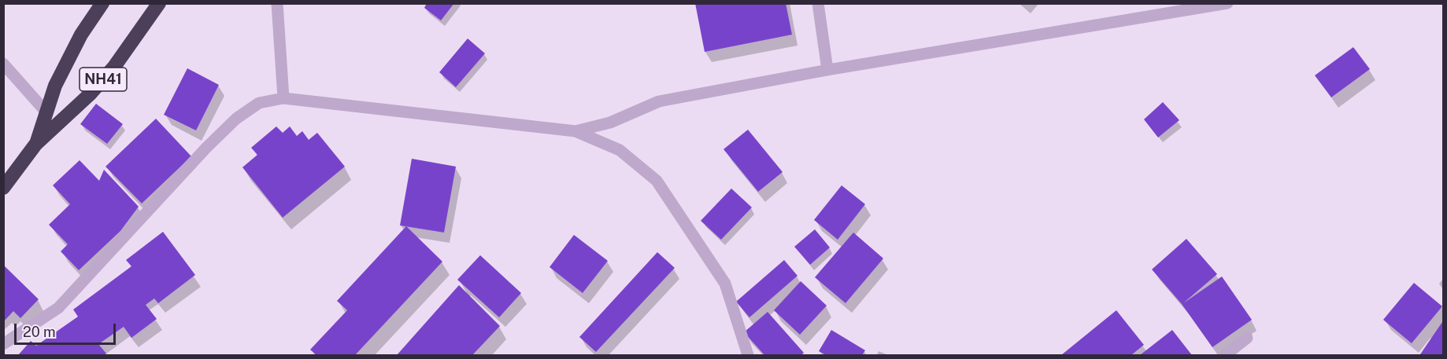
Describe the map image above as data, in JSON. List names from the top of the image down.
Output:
{
  "streets": {
    "highway": ["NH41"]
  },
  "scale_bar": "20 m"
}
